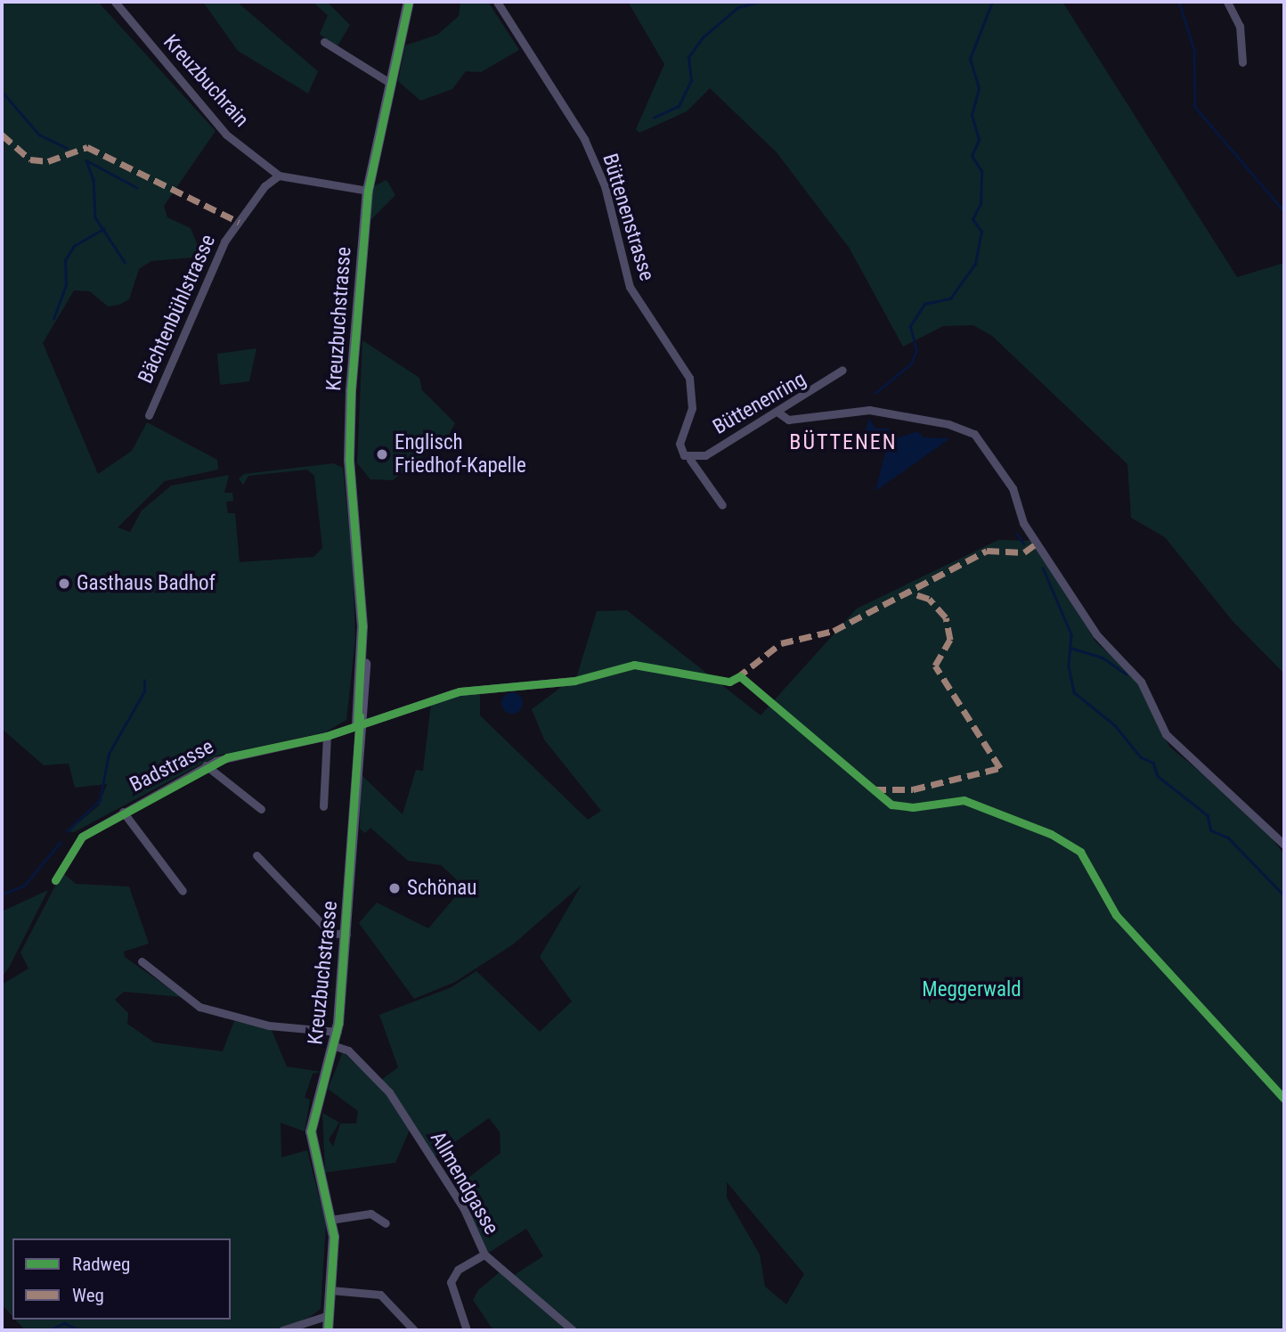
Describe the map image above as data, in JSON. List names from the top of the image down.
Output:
{
  "streets": {
    "street": [
      "Kreuzbuchrain",
      "Büttenenstrasse",
      "Bächtenbühlstrasse",
      "Kreuzbuchstrasse",
      "Büttenenring",
      "Badstrasse",
      "Allmendgasse"
    ]
  },
  "crossings": [
    ["Kreuzbuchrain", "Bächtenbühlstrasse"],
    ["Büttenenstrasse", "Büttenenring"],
    ["Kreuzbuchstrasse", "Badstrasse"],
    ["Kreuzbuchstrasse", "Allmendgasse"]
  ],
  "districts": ["BÜTTENEN"],
  "parks": ["Meggerwald"],
  "places": ["Englisch Friedhof-Kapelle", "Gasthaus Badhof", "Schönau"],
  "legend": ["Radweg", "Weg"]
}
